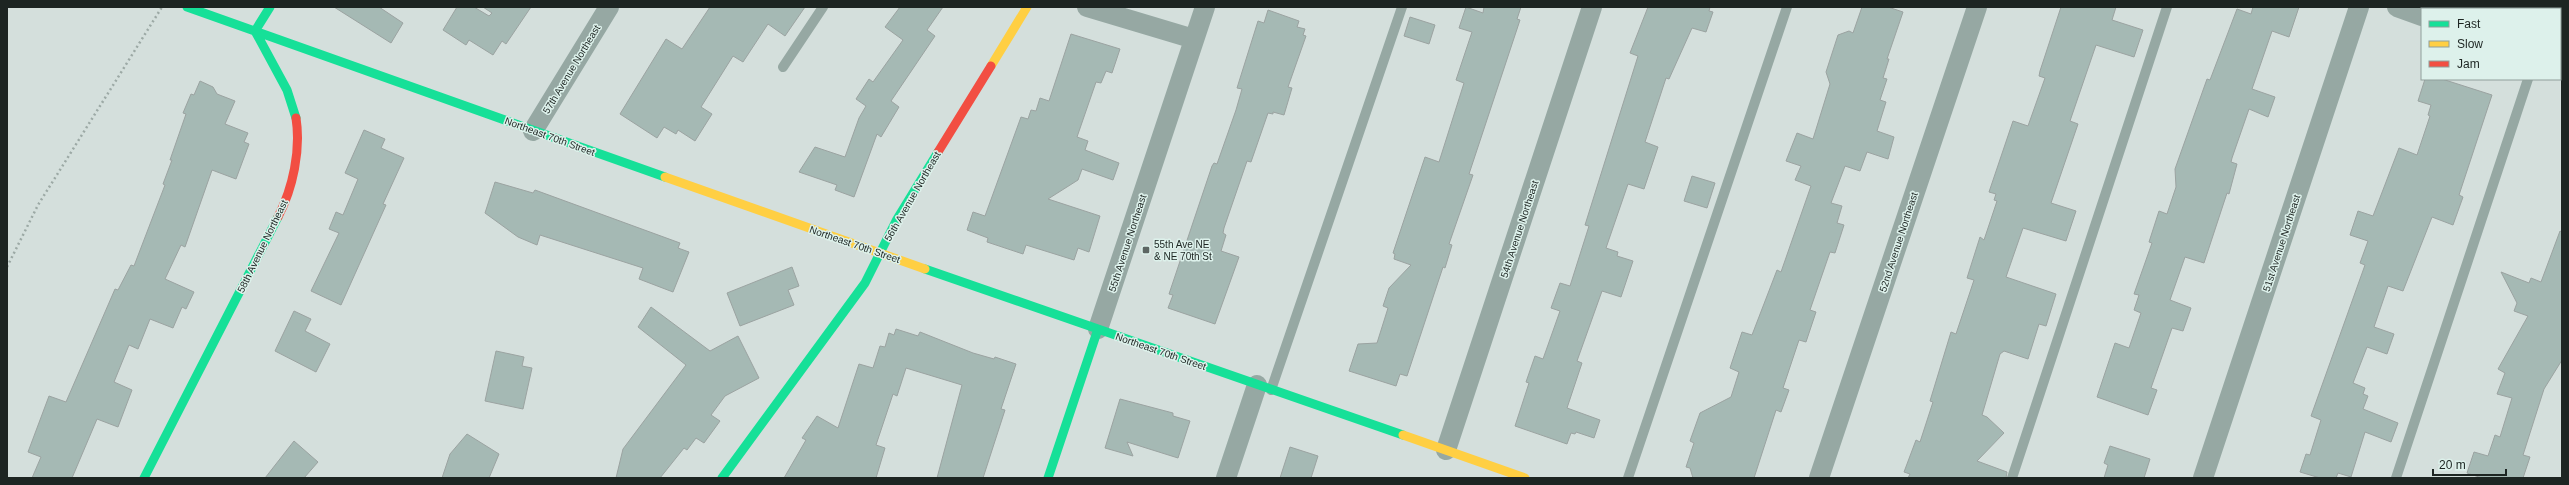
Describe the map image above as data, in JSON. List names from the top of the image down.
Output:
{
  "streets": {
    "street": [
      "57th Avenue Northeast",
      "Northeast 70th Street",
      "56th Avenue Northeast",
      "54th Avenue Northeast",
      "52nd Avenue Northeast",
      "55th Avenue Northeast",
      "51st Avenue Northeast",
      "58th Avenue Northeast"
    ]
  },
  "crossings": [
    ["57th Avenue Northeast", "Northeast 70th Street"],
    ["Northeast 70th Street", "56th Avenue Northeast"],
    ["Northeast 70th Street", "54th Avenue Northeast"],
    ["Northeast 70th Street", "55th Avenue Northeast"],
    ["Northeast 70th Street", "58th Avenue Northeast"]
  ],
  "places": {
    "transit": ["55th Ave NE & NE 70th St"]
  },
  "legend": ["Fast", "Slow", "Jam"],
  "scale_bar": "20 m"
}
